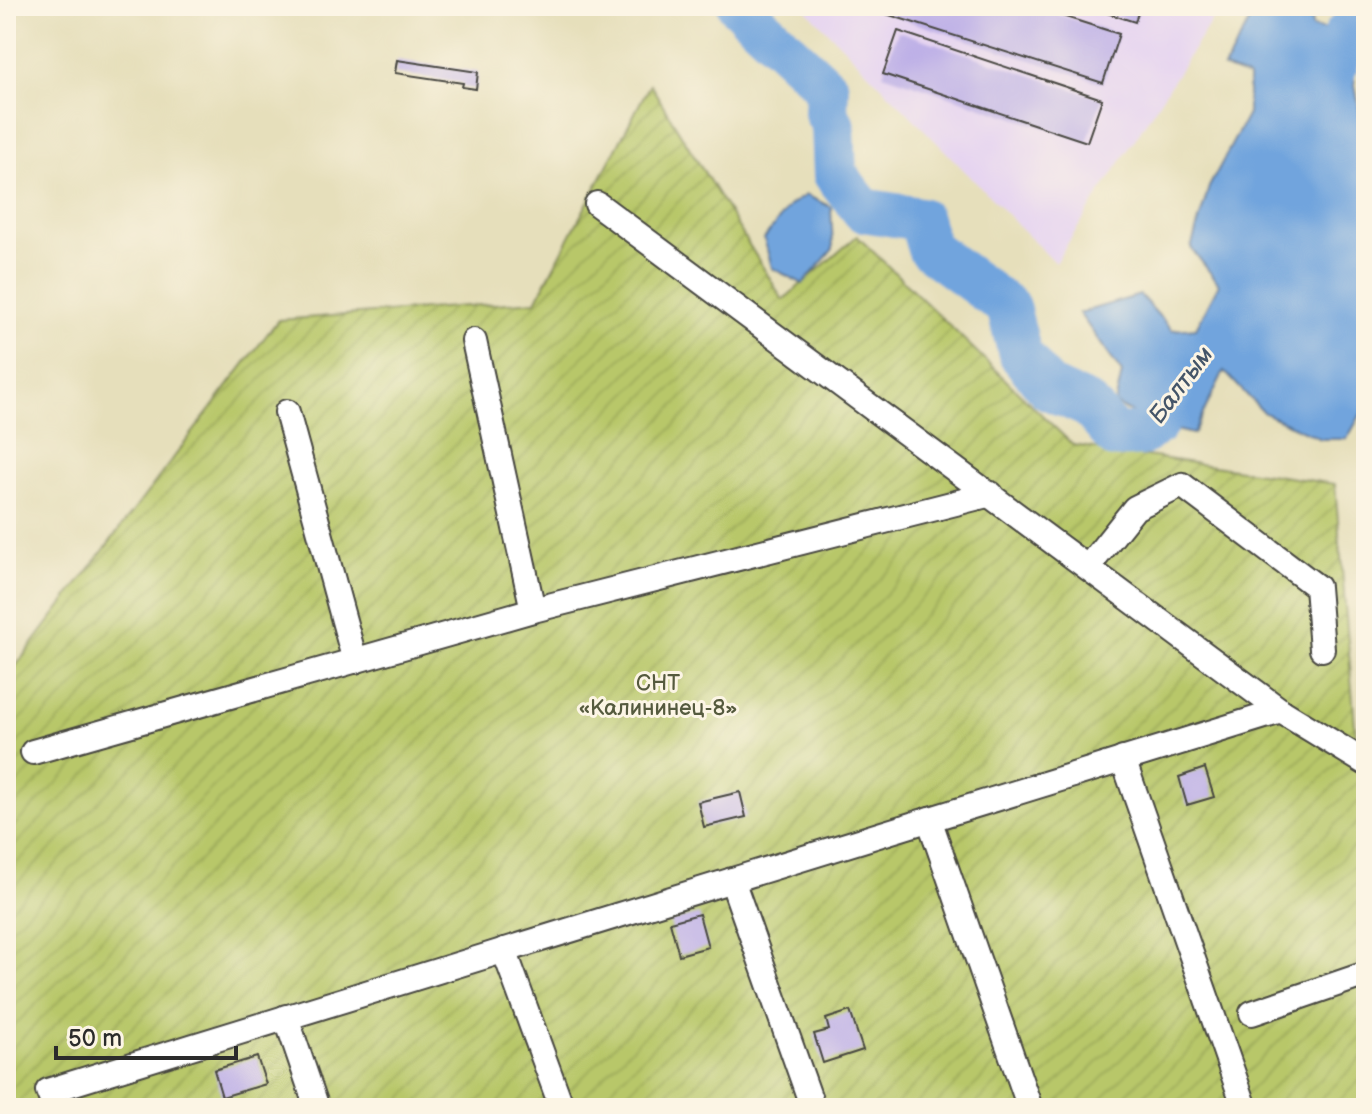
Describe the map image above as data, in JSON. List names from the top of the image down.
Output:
{
  "water": ["Балтым"],
  "parks": ["СНТ «Калининец-8»"],
  "scale_bar": "50 m"
}
